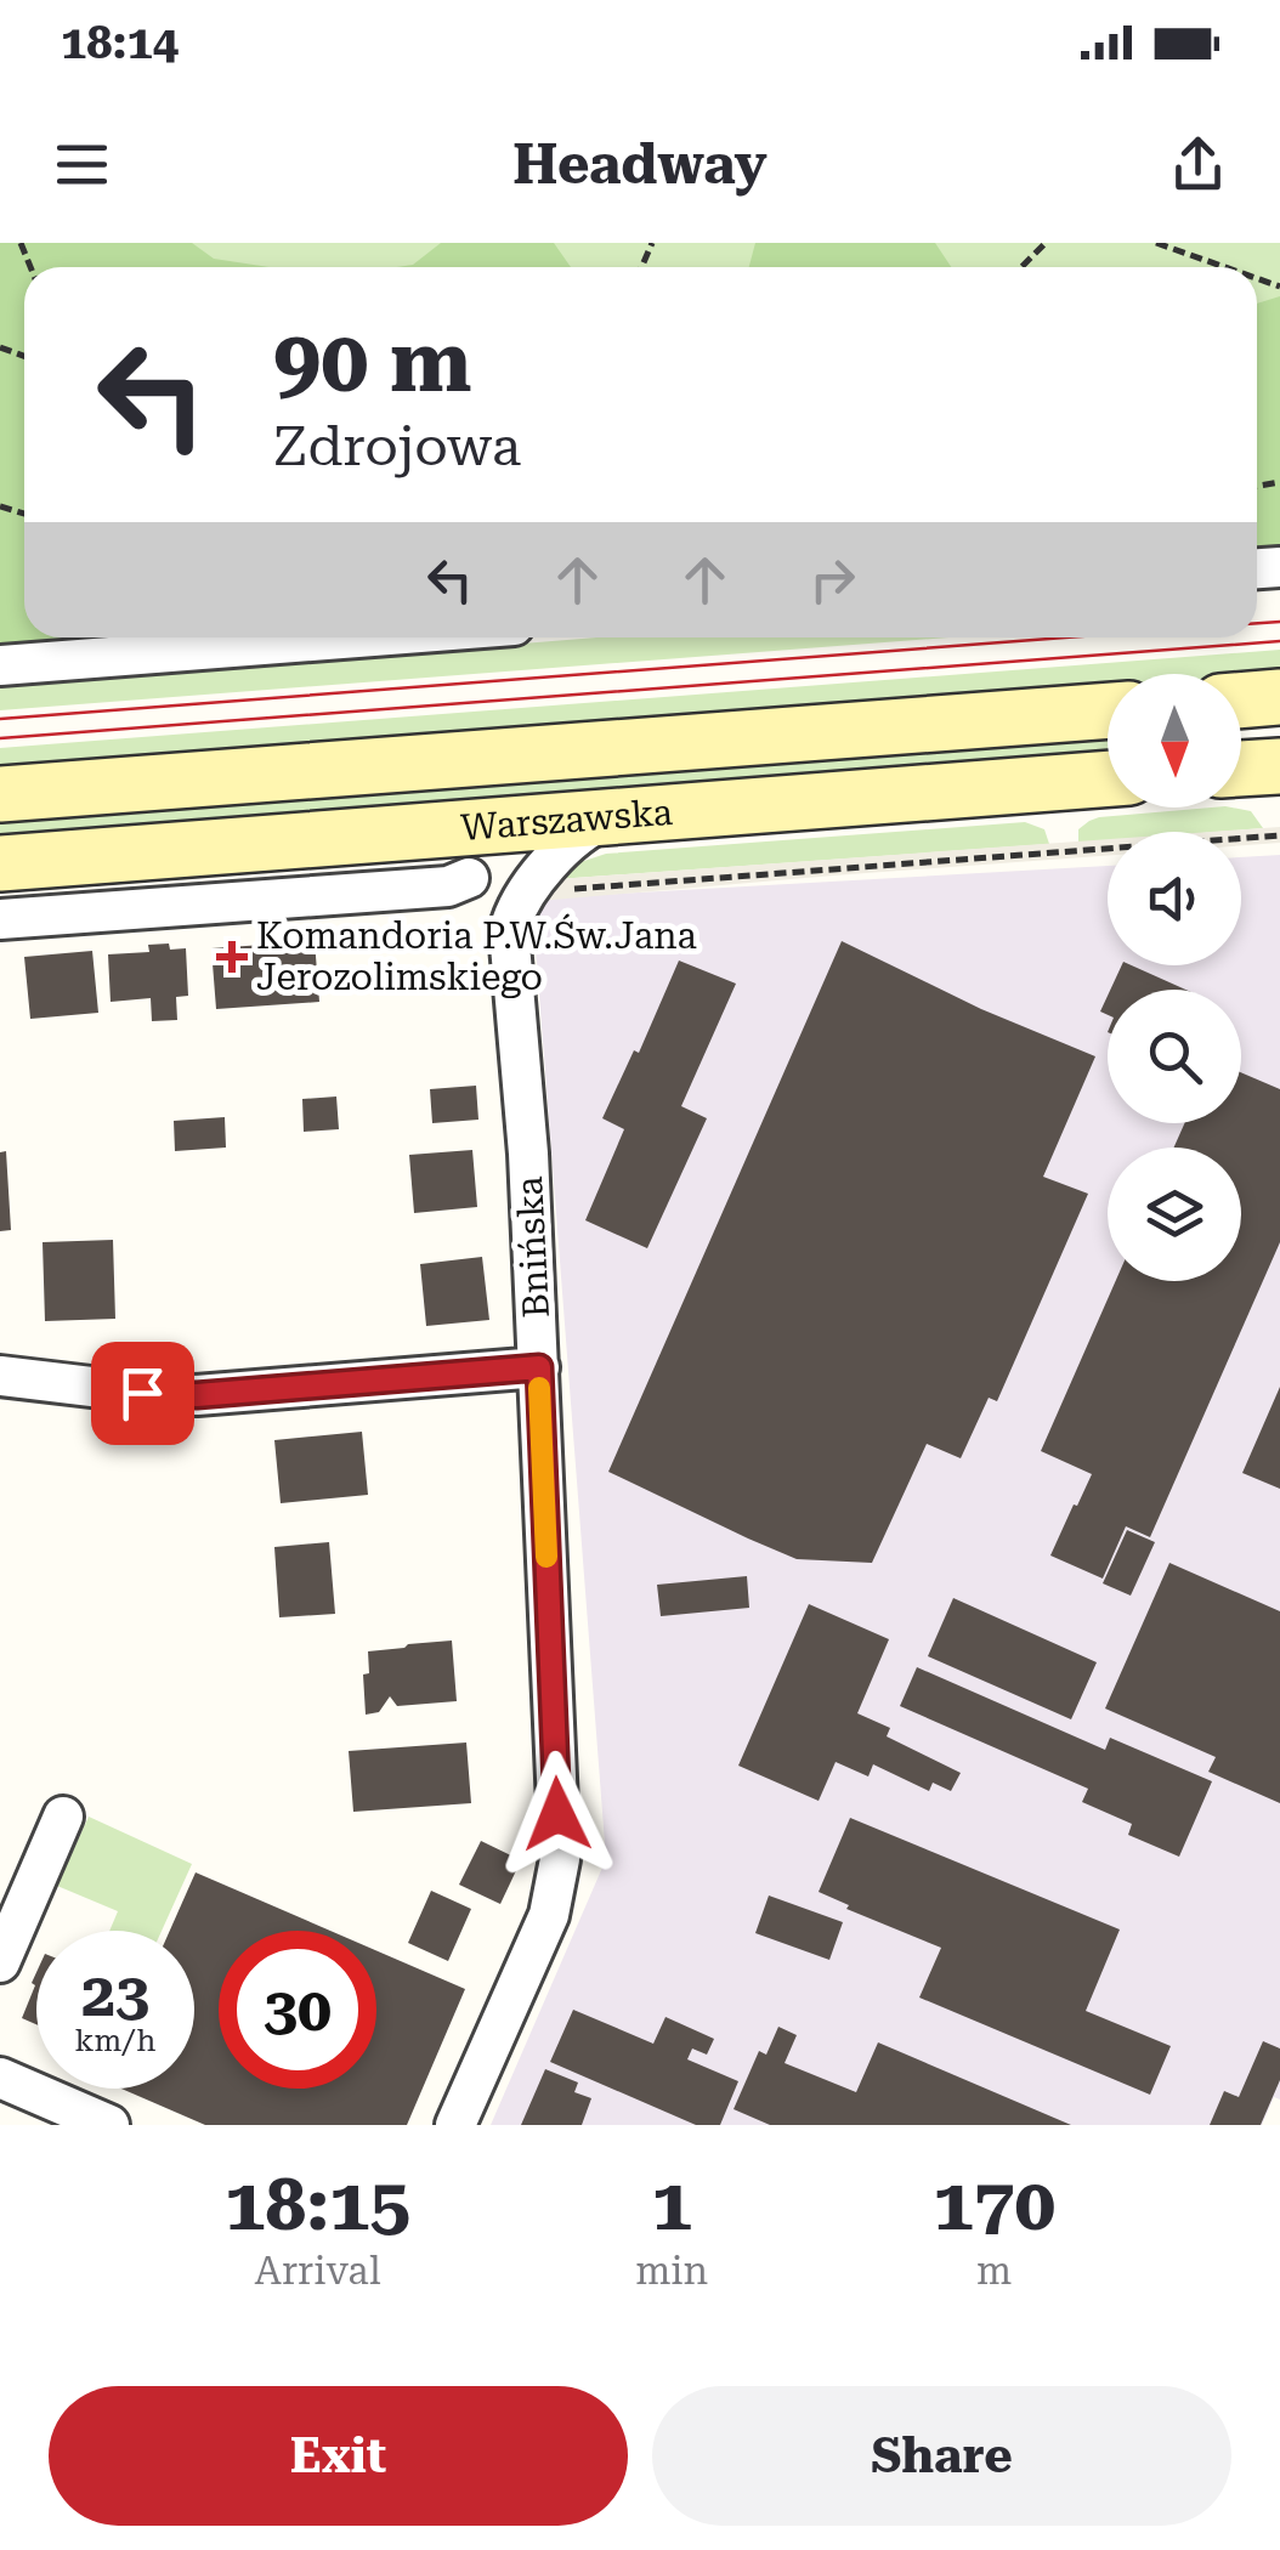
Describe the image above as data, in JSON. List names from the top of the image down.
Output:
{
  "streets": {
    "main road": ["Warszawska"],
    "street": ["Bnińska"]
  },
  "places": {
    "health": ["Komandoria P.W.Św.Jana Jerozolimskiego"]
  },
  "north": "bottom",
  "page": {
    "status": "18:14",
    "header": "Headway",
    "turn": ["90 m", "Zdrojowa"],
    "speed": "23 km/h",
    "limit": "30",
    "eta": [
      "18:15",
      "Arrival",
      "1",
      "min",
      "170",
      "m"
    ],
    "buttons": ["Exit", "Share"]
  }
}
